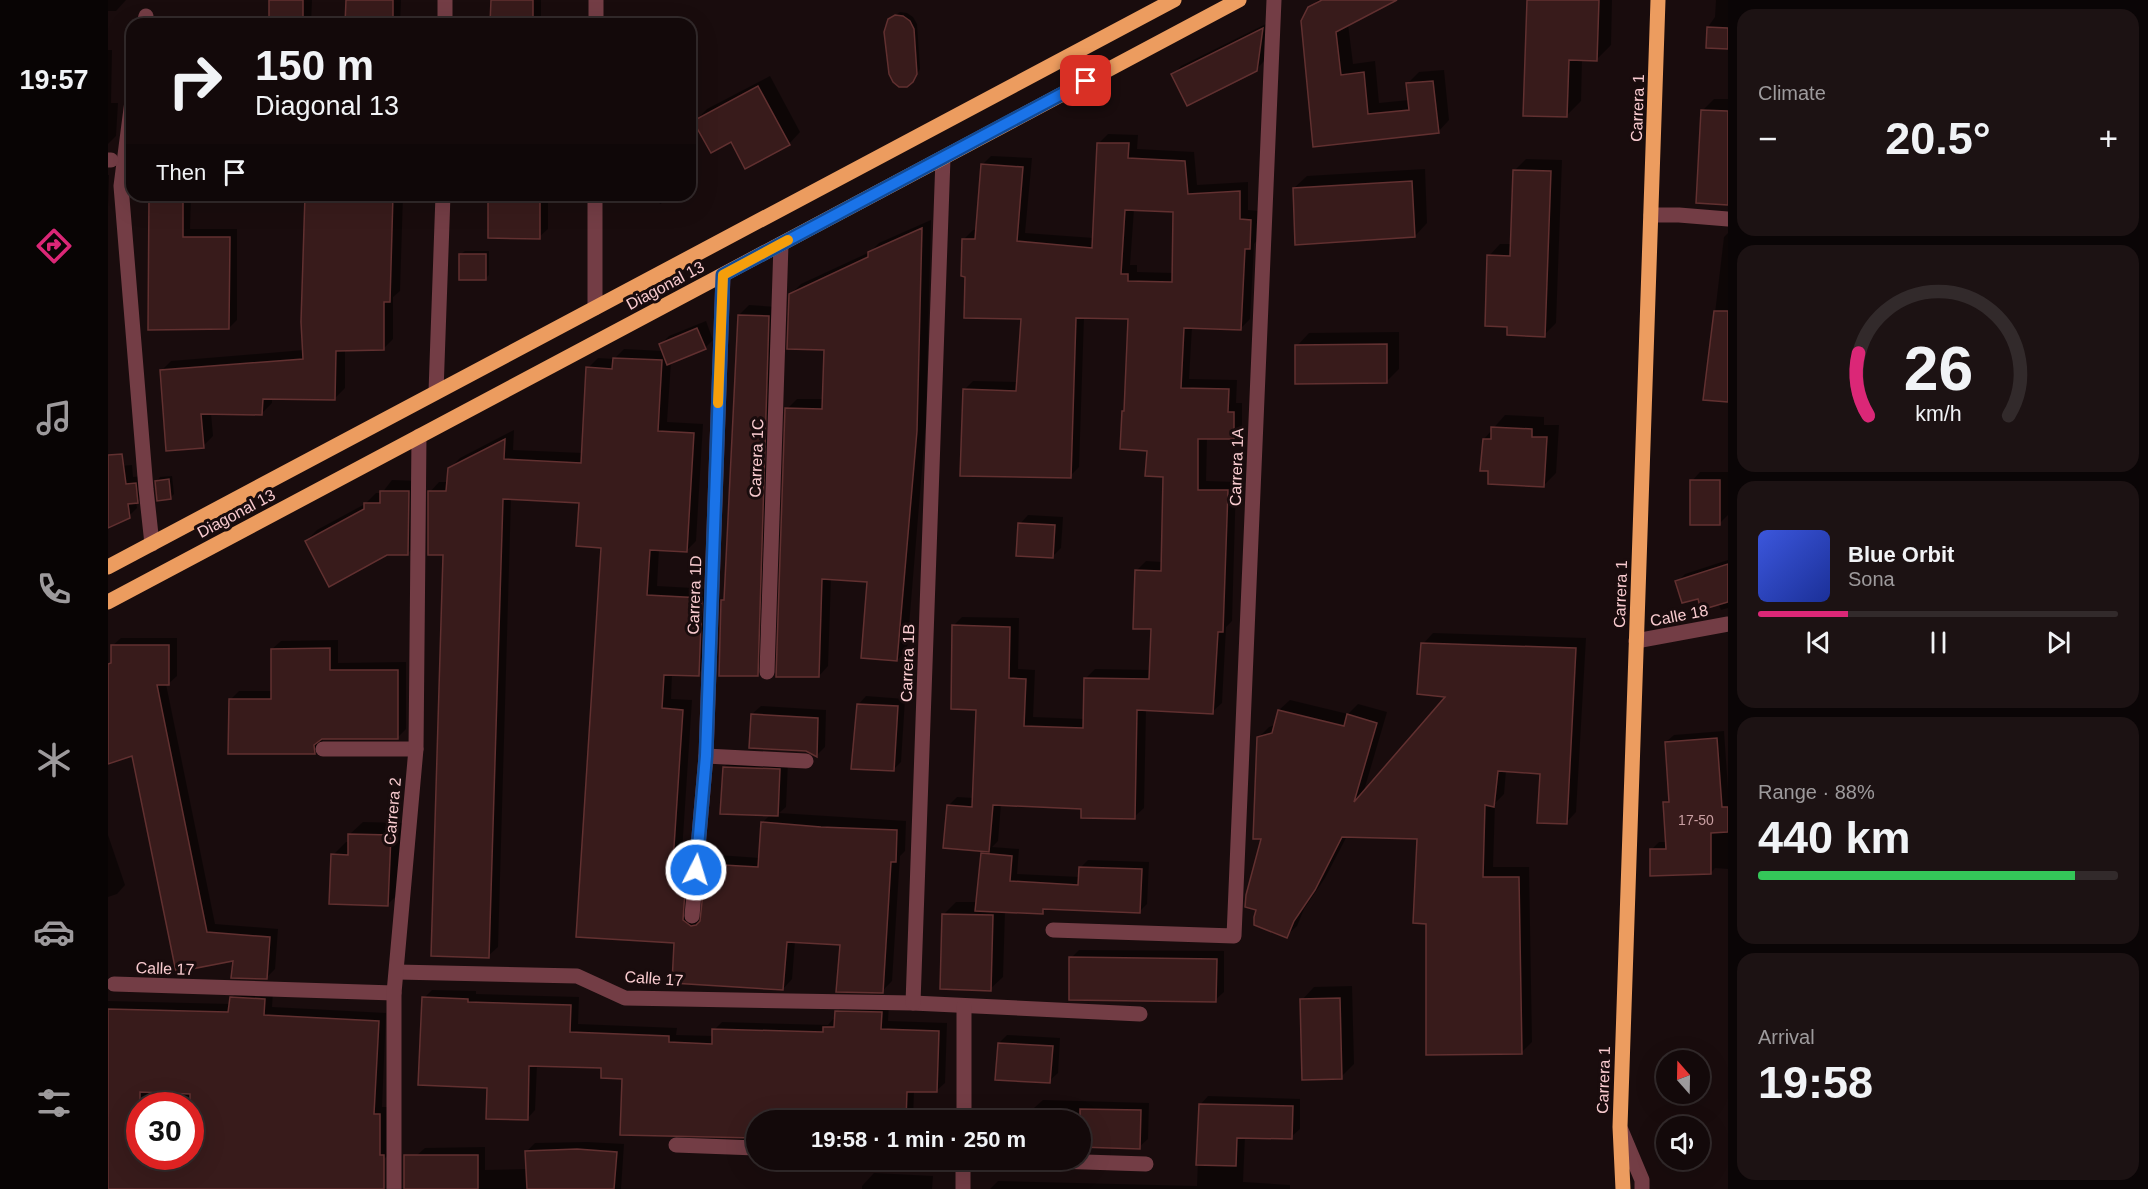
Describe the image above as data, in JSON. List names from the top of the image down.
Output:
{
  "streets": {
    "main road": ["Carrera 1", "Diagonal 13"],
    "street": [
      "Carrera 1C",
      "Carrera 1A",
      "Carrera 1D",
      "Calle 18",
      "Carrera 1B",
      "Carrera 2",
      "Calle 17"
    ]
  },
  "crossings": [
    ["Carrera 1", "Calle 18"],
    ["Diagonal 13", "Carrera 1C"],
    ["Diagonal 13", "Carrera 1D"],
    ["Diagonal 13", "Carrera 1B"],
    ["Diagonal 13", "Carrera 2"],
    ["Carrera 1B", "Calle 17"],
    ["Carrera 2", "Calle 17"]
  ],
  "house_numbers": ["17-50"],
  "north": "top",
  "page": {
    "tabs": "19:57",
    "tile": [
      "Climate",
      ["Range · 88%", "440 km"],
      ["Arrival", "19:58"]
    ],
    "turn": ["150 m", "Diagonal 13"],
    "heat": ["−", "20.5°", "+"],
    "then": "Then",
    "song": ["Blue Orbit", "Sona"],
    "limit": "30",
    "trip": "19:58 · 1 min · 250 m",
    "gauge": ["26", "km/h"]
  }
}
